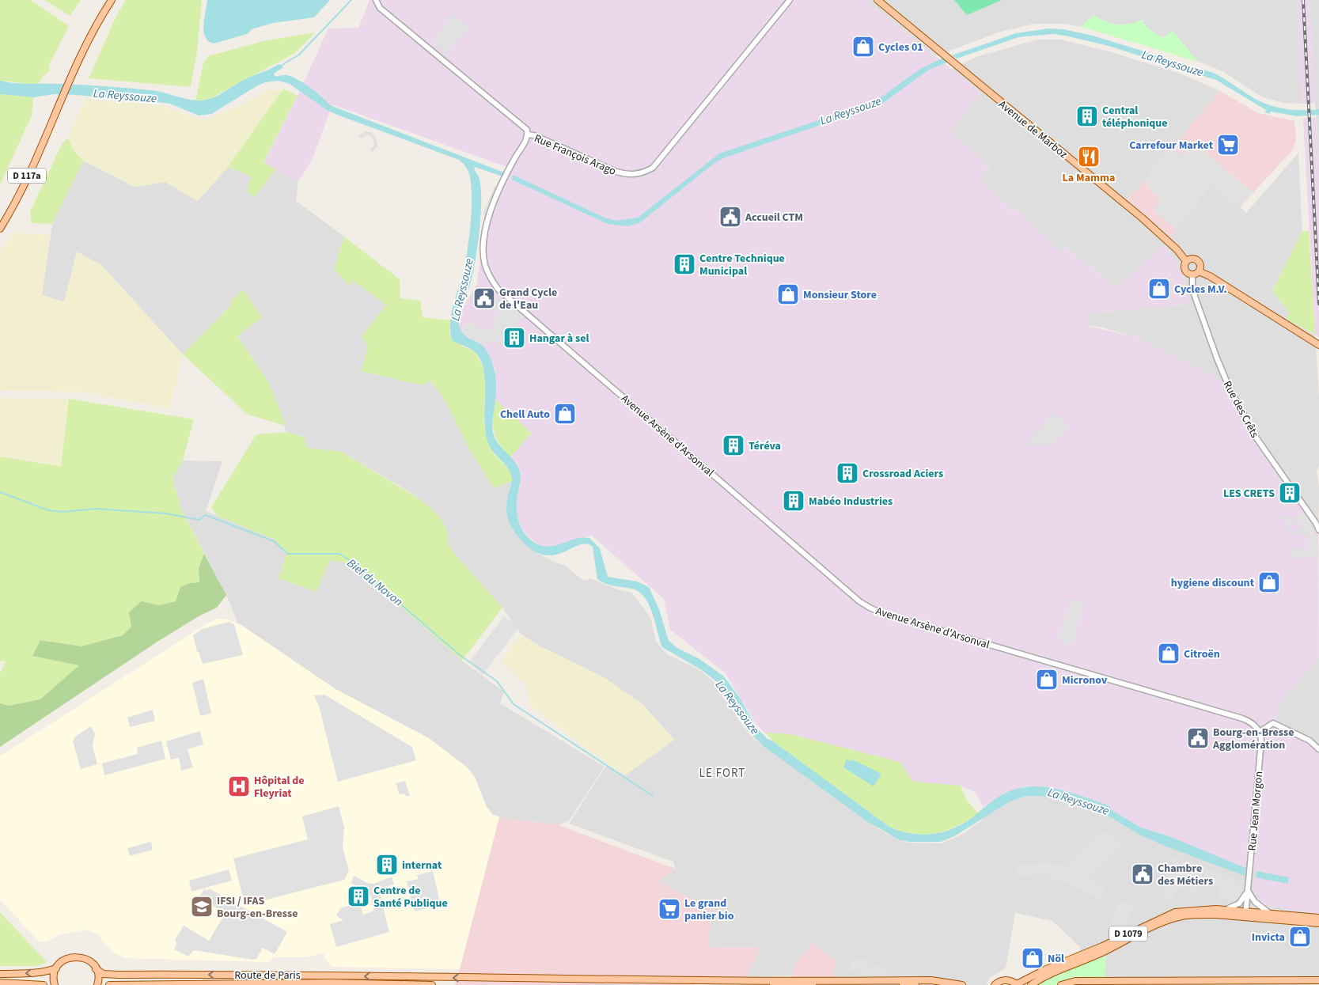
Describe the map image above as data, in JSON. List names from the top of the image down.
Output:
{
  "streets": {
    "main road": [
      "Avenue de Marboz",
      "D 117a",
      "D 1079",
      "Route de Paris"
    ],
    "street": [
      "Rue François Arago",
      "Rue des Crêts",
      "Avenue Arsène d'Arsonval",
      "Rue Jean Morgon"
    ]
  },
  "crossings": [
    ["Avenue de Marboz", "Rue des Crêts"],
    ["Rue François Arago", "Avenue Arsène d'Arsonval"],
    ["Avenue Arsène d'Arsonval", "Rue Jean Morgon"],
    ["Rue Jean Morgon", "D 1079"]
  ],
  "districts": ["LE FORT"],
  "water": ["La Reyssouze", "Bief du Navon"],
  "places": {
    "shop": [
      "Cycles 01",
      "Cycles M.V.",
      "Monsieur Store",
      "Chell Auto",
      "hygiene discount",
      "Citroën",
      "Micronov",
      "Invicta",
      "Nöl"
    ],
    "building": [
      "Central téléphonique",
      "Centre Technique Municipal",
      "Hangar à sel",
      "Téréva",
      "Crossroad Aciers",
      "LES CRETS",
      "Mabéo Industries",
      "internat",
      "Centre de Santé Publique"
    ],
    "supermarket": ["Carrefour Market", "Le grand panier bio"],
    "restaurant": ["La Mamma"],
    "public building": [
      "Accueil CTM",
      "Grand Cycle de l'Eau",
      "Bourg-en-Bresse Agglomération",
      "Chambre des Métiers"
    ],
    "hospital": ["Hôpital de Fleyriat"],
    "school or university": ["IFSI / IFAS Bourg-en-Bresse"]
  }
}
